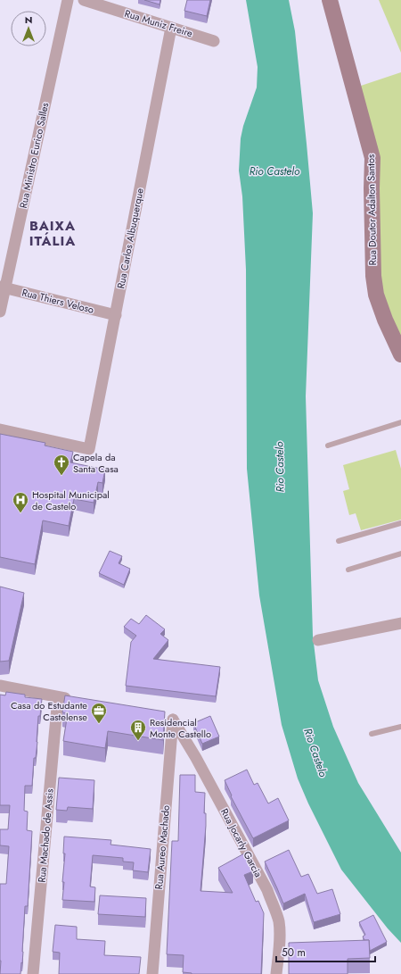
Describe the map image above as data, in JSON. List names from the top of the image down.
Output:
{
  "streets": {
    "main road": ["Rua Doutor Adalton Santos"],
    "street": [
      "Rua Muniz Freire",
      "Rua Ministro Eurico Salles",
      "Rua Carlos Albuquerque",
      "Rua Thiers Veloso",
      "Rua Machado de Assis",
      "Rua Jocarly Garcia",
      "Rua Aureo Machado"
    ]
  },
  "crossings": [
    ["Rua Muniz Freire", "Rua Carlos Albuquerque"],
    ["Rua Ministro Eurico Salles", "Rua Thiers Veloso"],
    ["Rua Carlos Albuquerque", "Rua Thiers Veloso"],
    ["Rua Jocarly Garcia", "Rua Aureo Machado"]
  ],
  "districts": ["BAIXA ITÁLIA"],
  "water": ["Rio Castelo"],
  "places": {
    "church": ["Capela da Santa Casa"],
    "hospital": ["Hospital Municipal de Castelo"],
    "office": ["Casa do Estudante Castelense"],
    "building": ["Residencial Monte Castello"]
  },
  "scale_bar": "50 m",
  "north": "top"
}
